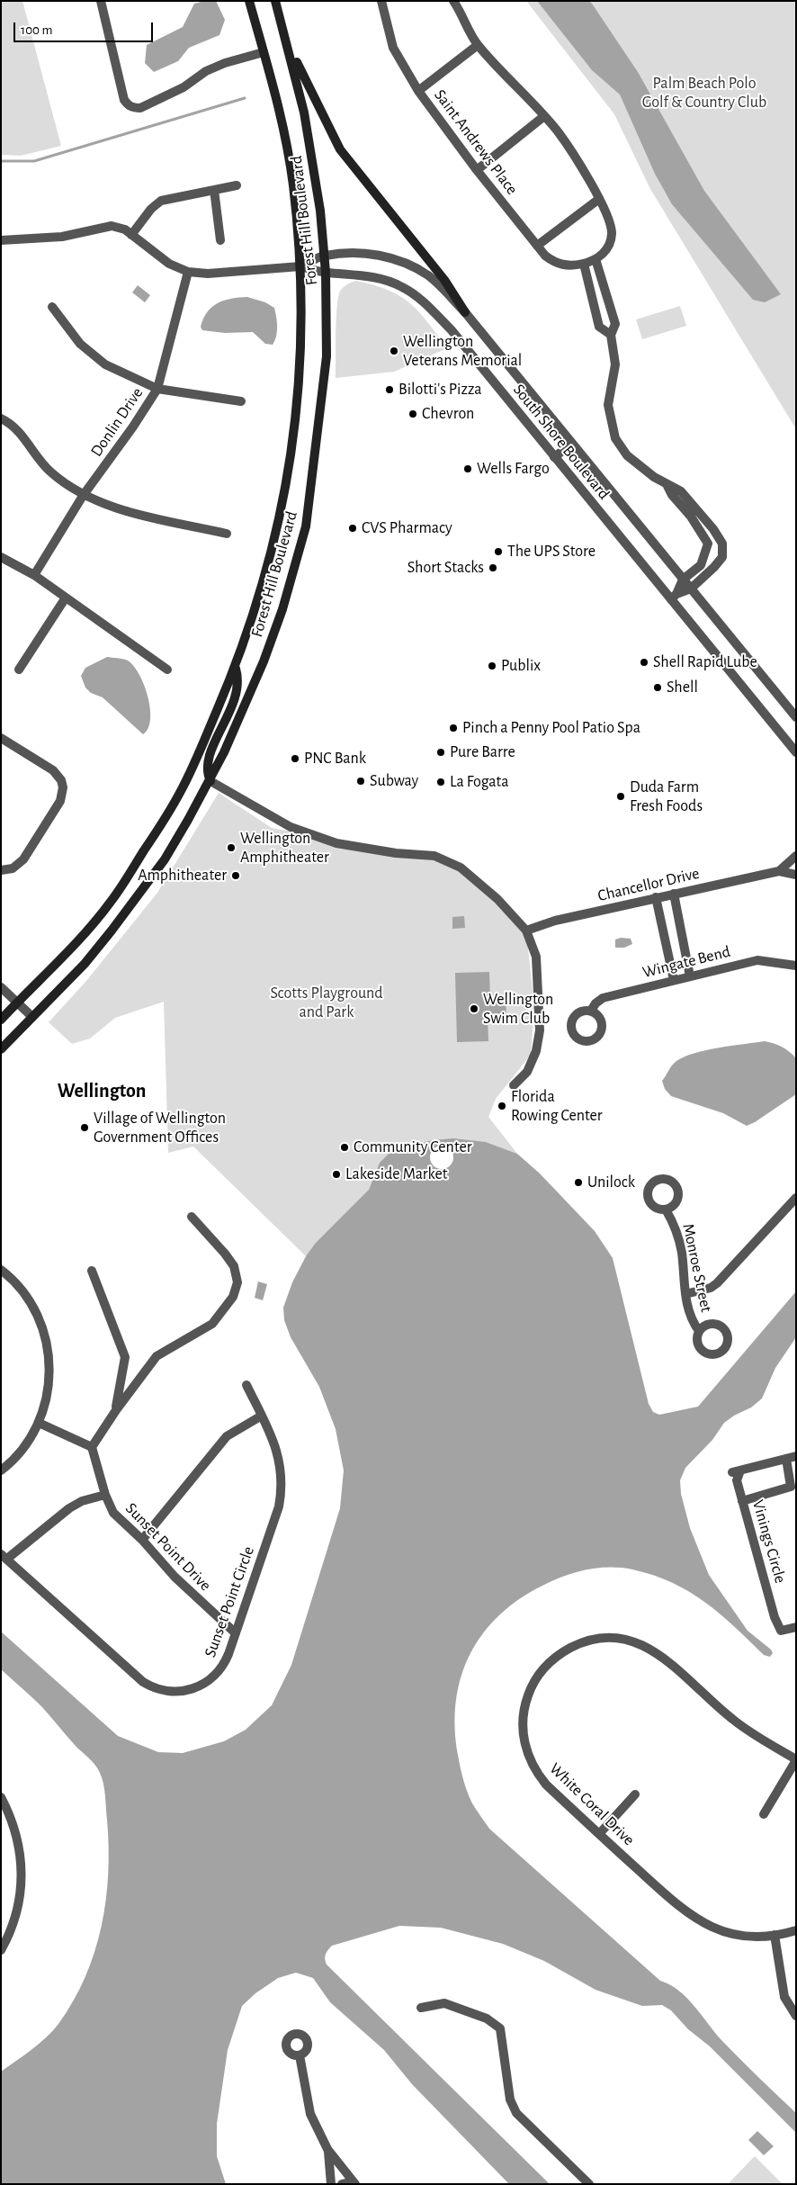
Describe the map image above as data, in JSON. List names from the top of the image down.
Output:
{
  "streets": {
    "main road": ["Forest Hill Boulevard"],
    "street": [
      "Saint Andrews Place",
      "Donlin Drive",
      "South Shore Boulevard",
      "Chancellor Drive",
      "Wingate Bend",
      "Monroe Street",
      "Vinings Circle",
      "Sunset Point Drive",
      "Sunset Point Circle",
      "White Coral Drive"
    ]
  },
  "crossings": [
    ["Forest Hill Boulevard", "South Shore Boulevard"],
    ["Sunset Point Drive", "Sunset Point Circle"]
  ],
  "districts": ["Wellington"],
  "parks": ["Palm Beach Polo Golf & Country Club", "Scotts Playground and Park"],
  "places": [
    "Wellington Veterans Memorial",
    "Bilotti's Pizza",
    "Chevron",
    "Wells Fargo",
    "CVS Pharmacy",
    "The UPS Store",
    "Short Stacks",
    "Shell Rapid Lube",
    "Publix",
    "Shell",
    "Pinch a Penny Pool Patio Spa",
    "Pure Barre",
    "PNC Bank",
    "Subway",
    "La Fogata",
    "Duda Farm Fresh Foods",
    "Wellington Amphitheater",
    "Amphitheater",
    "Wellington Swim Club",
    "Florida Rowing Center",
    "Village of Wellington Government Offices",
    "Community Center",
    "Lakeside Market",
    "Unilock"
  ],
  "scale_bar": "100 m"
}
